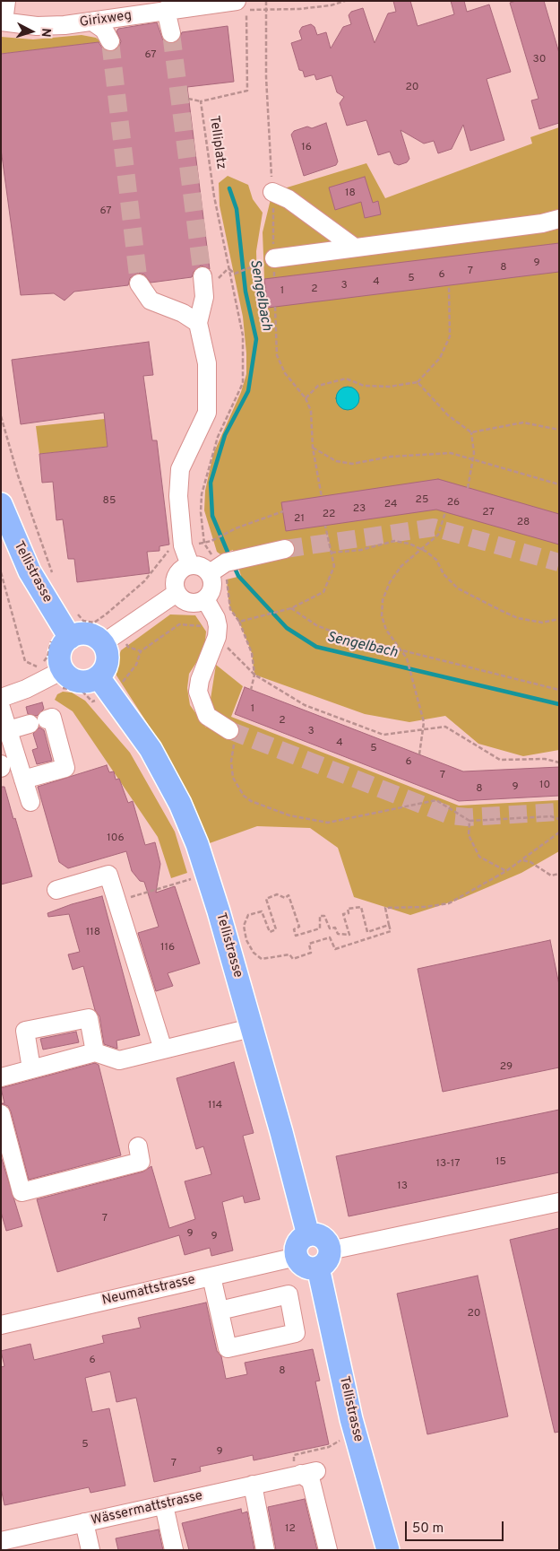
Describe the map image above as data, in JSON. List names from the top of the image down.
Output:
{
  "streets": {
    "main road": ["Tellistrasse"],
    "street": ["Girixweg", "Neumattstrasse", "Wässermattstrasse"],
    "path": ["Telliplatz"]
  },
  "crossings": [
    ["Girixweg", "Telliplatz"],
    ["Tellistrasse", "Neumattstrasse"]
  ],
  "water": ["Sengelbach"],
  "house_numbers": [
    "67",
    "30",
    "20",
    "16",
    "18",
    "67",
    "9",
    "8",
    "7",
    "6",
    "5",
    "4",
    "3",
    "2",
    "1",
    "25",
    "85",
    "26",
    "24",
    "23",
    "27",
    "22",
    "21",
    "28",
    "1",
    "2",
    "3",
    "4",
    "5",
    "6",
    "7",
    "10",
    "9",
    "8",
    "106",
    "118",
    "116",
    "29",
    "114",
    "15",
    "13-17",
    "13",
    "7",
    "9",
    "9",
    "20",
    "6",
    "8",
    "5",
    "9",
    "7",
    "12"
  ],
  "scale_bar": "50 m",
  "north": "right"
}
